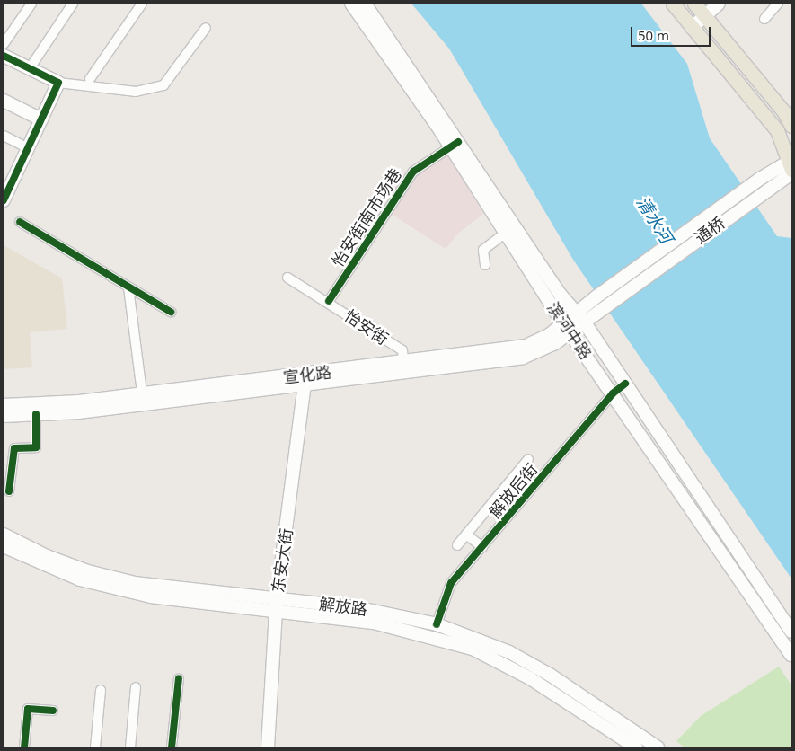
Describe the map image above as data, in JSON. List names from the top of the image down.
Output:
{
  "streets": {
    "main road": [
      "通桥",
      "滨河中路",
      "宣化路",
      "东安大街",
      "解放路"
    ],
    "street": ["怡安街南市场巷", "怡安街", "解放后街"]
  },
  "crossings": [
    ["怡安街南市场巷", "怡安街"],
    ["怡安街南市场巷", "滨河中路"],
    ["通桥", "滨河中路"],
    ["通桥", "宣化路"],
    ["怡安街", "宣化路"],
    ["滨河中路", "宣化路"],
    ["滨河中路", "解放后街"],
    ["宣化路", "东安大街"],
    ["解放后街", "解放路"],
    ["东安大街", "解放路"]
  ],
  "water": ["清水河"],
  "scale_bar": "50 m"
}
